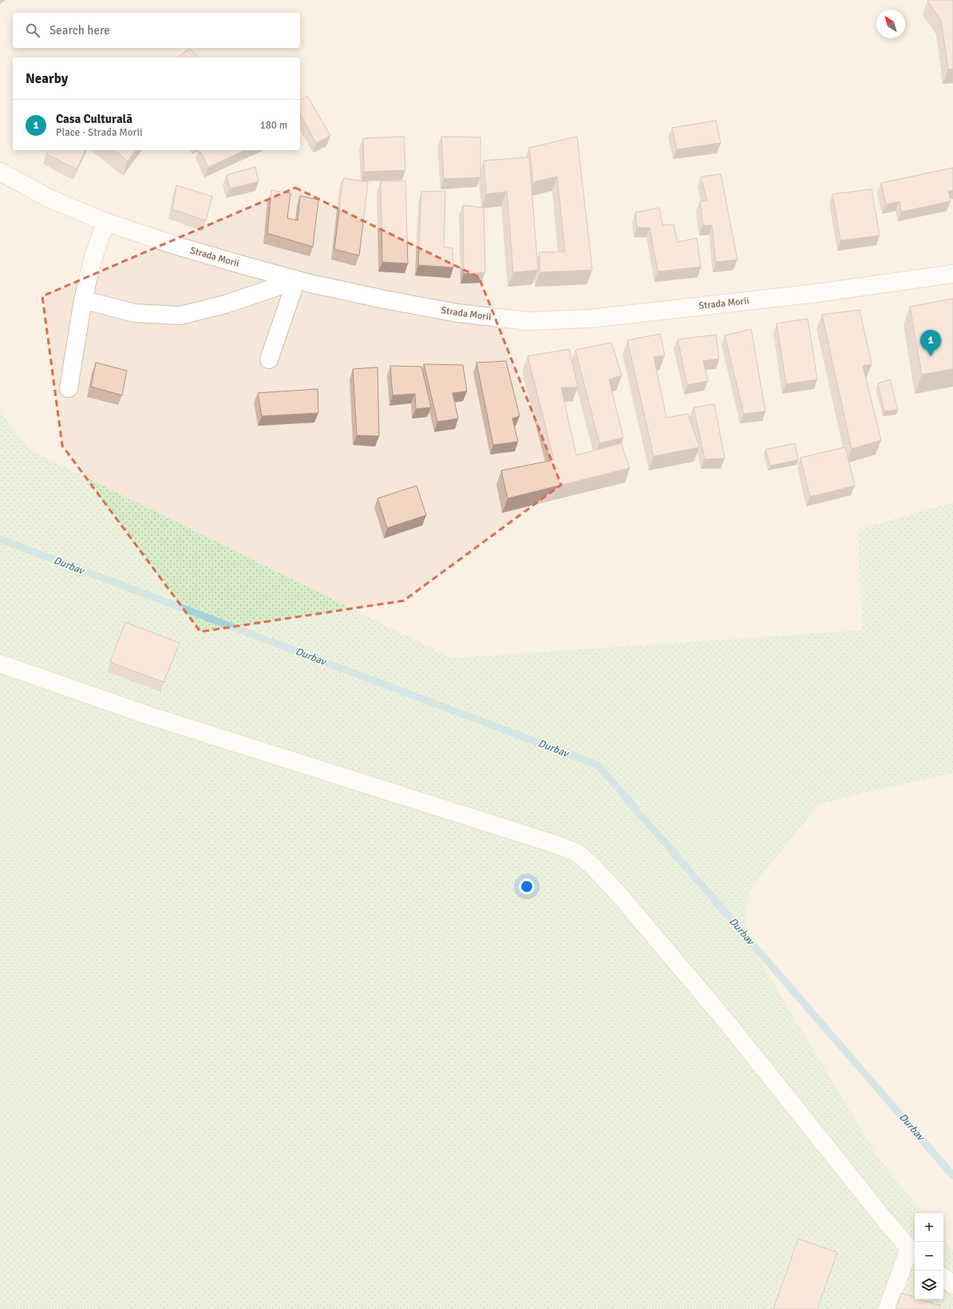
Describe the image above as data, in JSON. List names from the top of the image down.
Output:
{
  "streets": {
    "street": ["Strada Morii"]
  },
  "water": ["Durbav"],
  "north": "top left",
  "page": {
    "search": "Search here",
    "heading": "Nearby",
    "list": [
      {
        "mark": "1",
        "name": "Casa Culturală",
        "note": "Place · Strada Morii",
        "value": "180 m"
      }
    ],
    "pins": "1",
    "map_buttons": ["+", "−"]
  }
}
